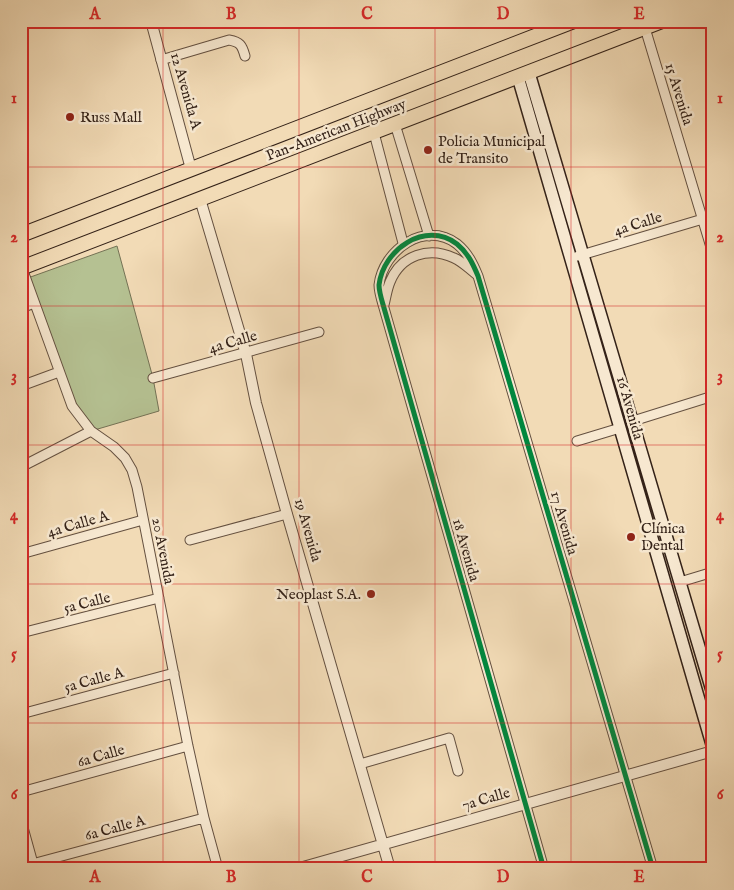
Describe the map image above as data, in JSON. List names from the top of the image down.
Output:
{
  "streets": {
    "highway": ["Pan-American Highway"],
    "main road": ["16 Avenida"],
    "street": [
      "12 Avenida A",
      "15 Avenida",
      "4a Calle",
      "17 Avenida",
      "4a Calle A",
      "19 Avenida",
      "18 Avenida",
      "20 Avenida",
      "5a Calle",
      "5a Calle A",
      "6a Calle",
      "7a Calle",
      "6a Calle A"
    ]
  },
  "crossings": [
    ["12 Avenida A", "Pan-American Highway"],
    ["15 Avenida", "Pan-American Highway"],
    ["15 Avenida", "4a Calle"],
    ["Pan-American Highway", "16 Avenida"],
    ["Pan-American Highway", "19 Avenida"],
    ["Pan-American Highway", "20 Avenida"],
    ["4a Calle", "16 Avenida"],
    ["4a Calle", "19 Avenida"],
    ["16 Avenida", "7a Calle"],
    ["17 Avenida", "18 Avenida"],
    ["17 Avenida", "7a Calle"],
    ["4a Calle A", "20 Avenida"],
    ["19 Avenida", "7a Calle"],
    ["18 Avenida", "7a Calle"],
    ["20 Avenida", "5a Calle"],
    ["20 Avenida", "5a Calle A"],
    ["20 Avenida", "6a Calle"],
    ["20 Avenida", "6a Calle A"]
  ],
  "places": [
    "Russ Mall",
    "Policia Municipal de Transito",
    "Clínica Dental",
    "Neoplast S.A."
  ],
  "grid": {
    "columns": [
      "A",
      "B",
      "C",
      "D",
      "E"
    ],
    "rows": [
      "1",
      "2",
      "3",
      "4",
      "5",
      "6"
    ]
  }
}
